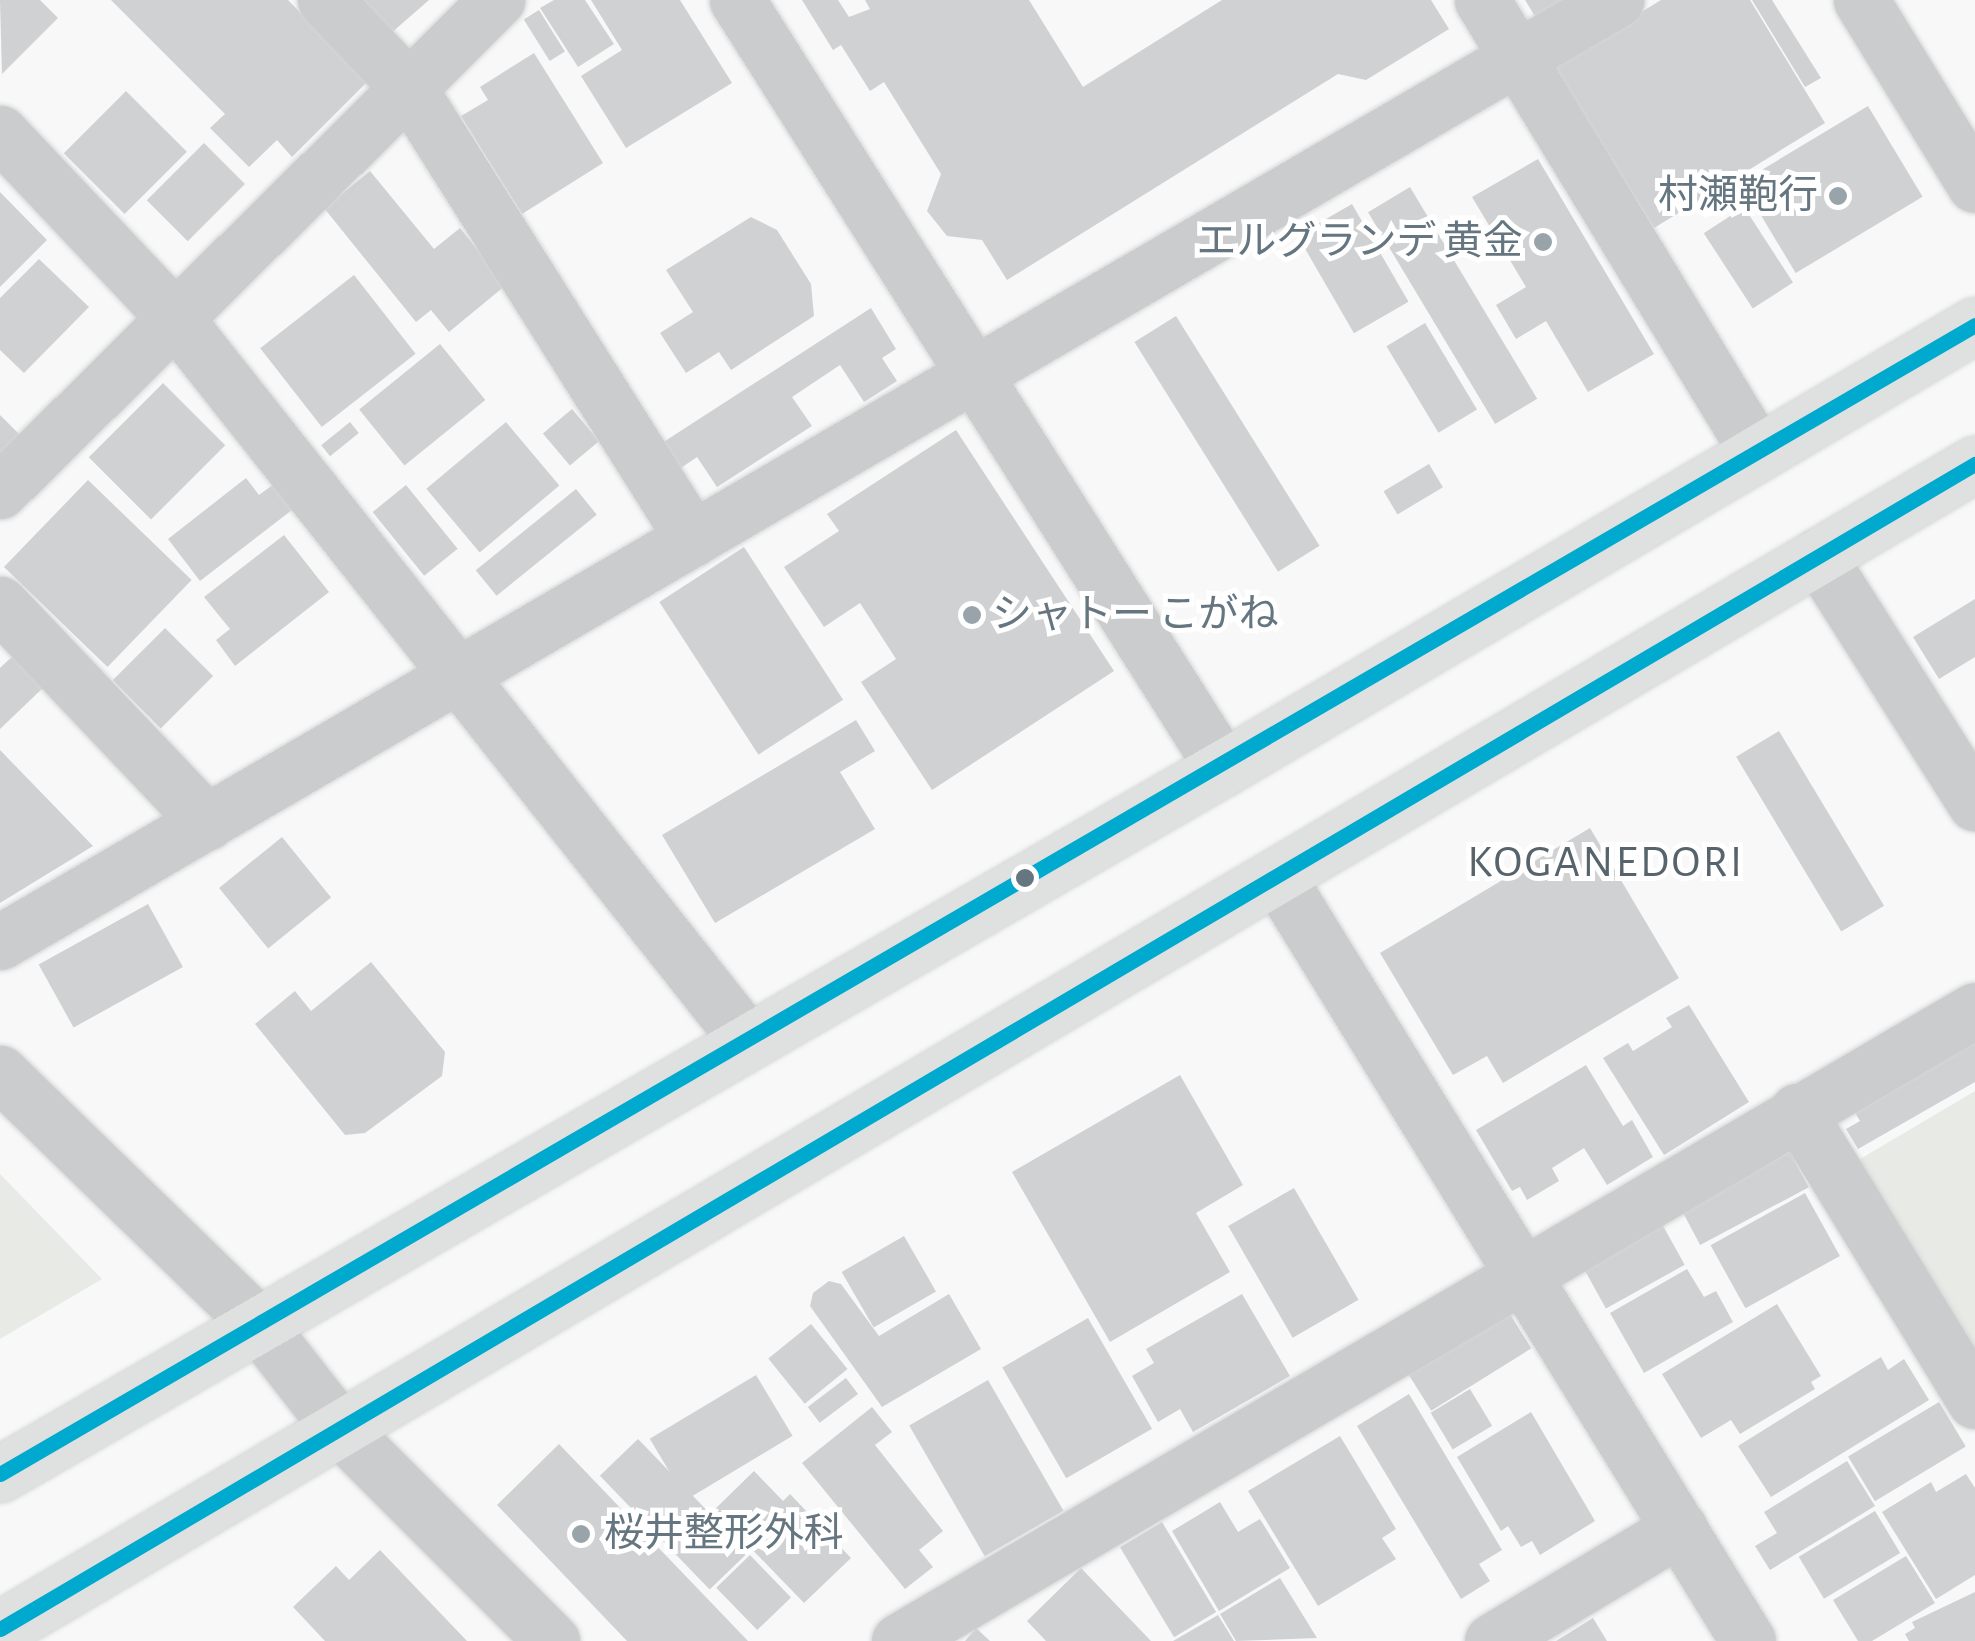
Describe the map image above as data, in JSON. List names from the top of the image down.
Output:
{
  "districts": ["KOGANEDORI"],
  "places": [
    "村瀬鞄行",
    "エルグランデ 黄金",
    "シャトー こがね",
    "桜井整形外科"
  ]
}
